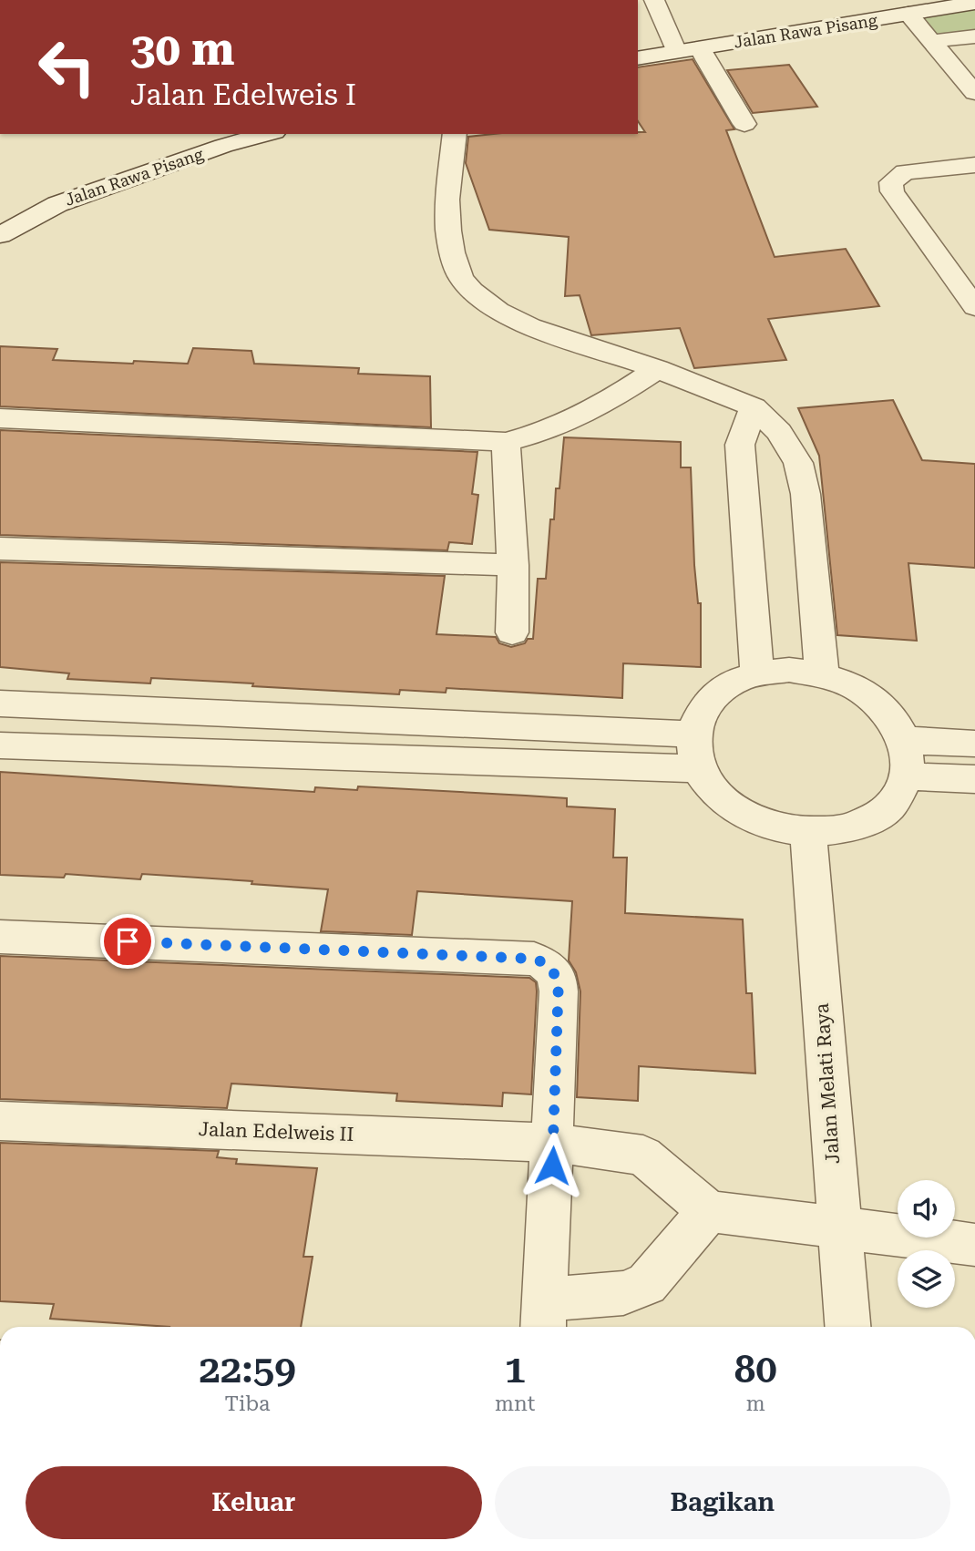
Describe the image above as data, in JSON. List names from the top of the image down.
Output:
{
  "streets": {
    "street": ["Jalan Rawa Pisang", "Jalan Melati Raya", "Jalan Edelweis II"]
  },
  "page": {
    "turn": ["30 m", "Jalan Edelweis I"],
    "eta": [
      "22:59",
      "Tiba",
      "1",
      "mnt",
      "80",
      "m"
    ],
    "buttons": ["Keluar", "Bagikan"]
  }
}
